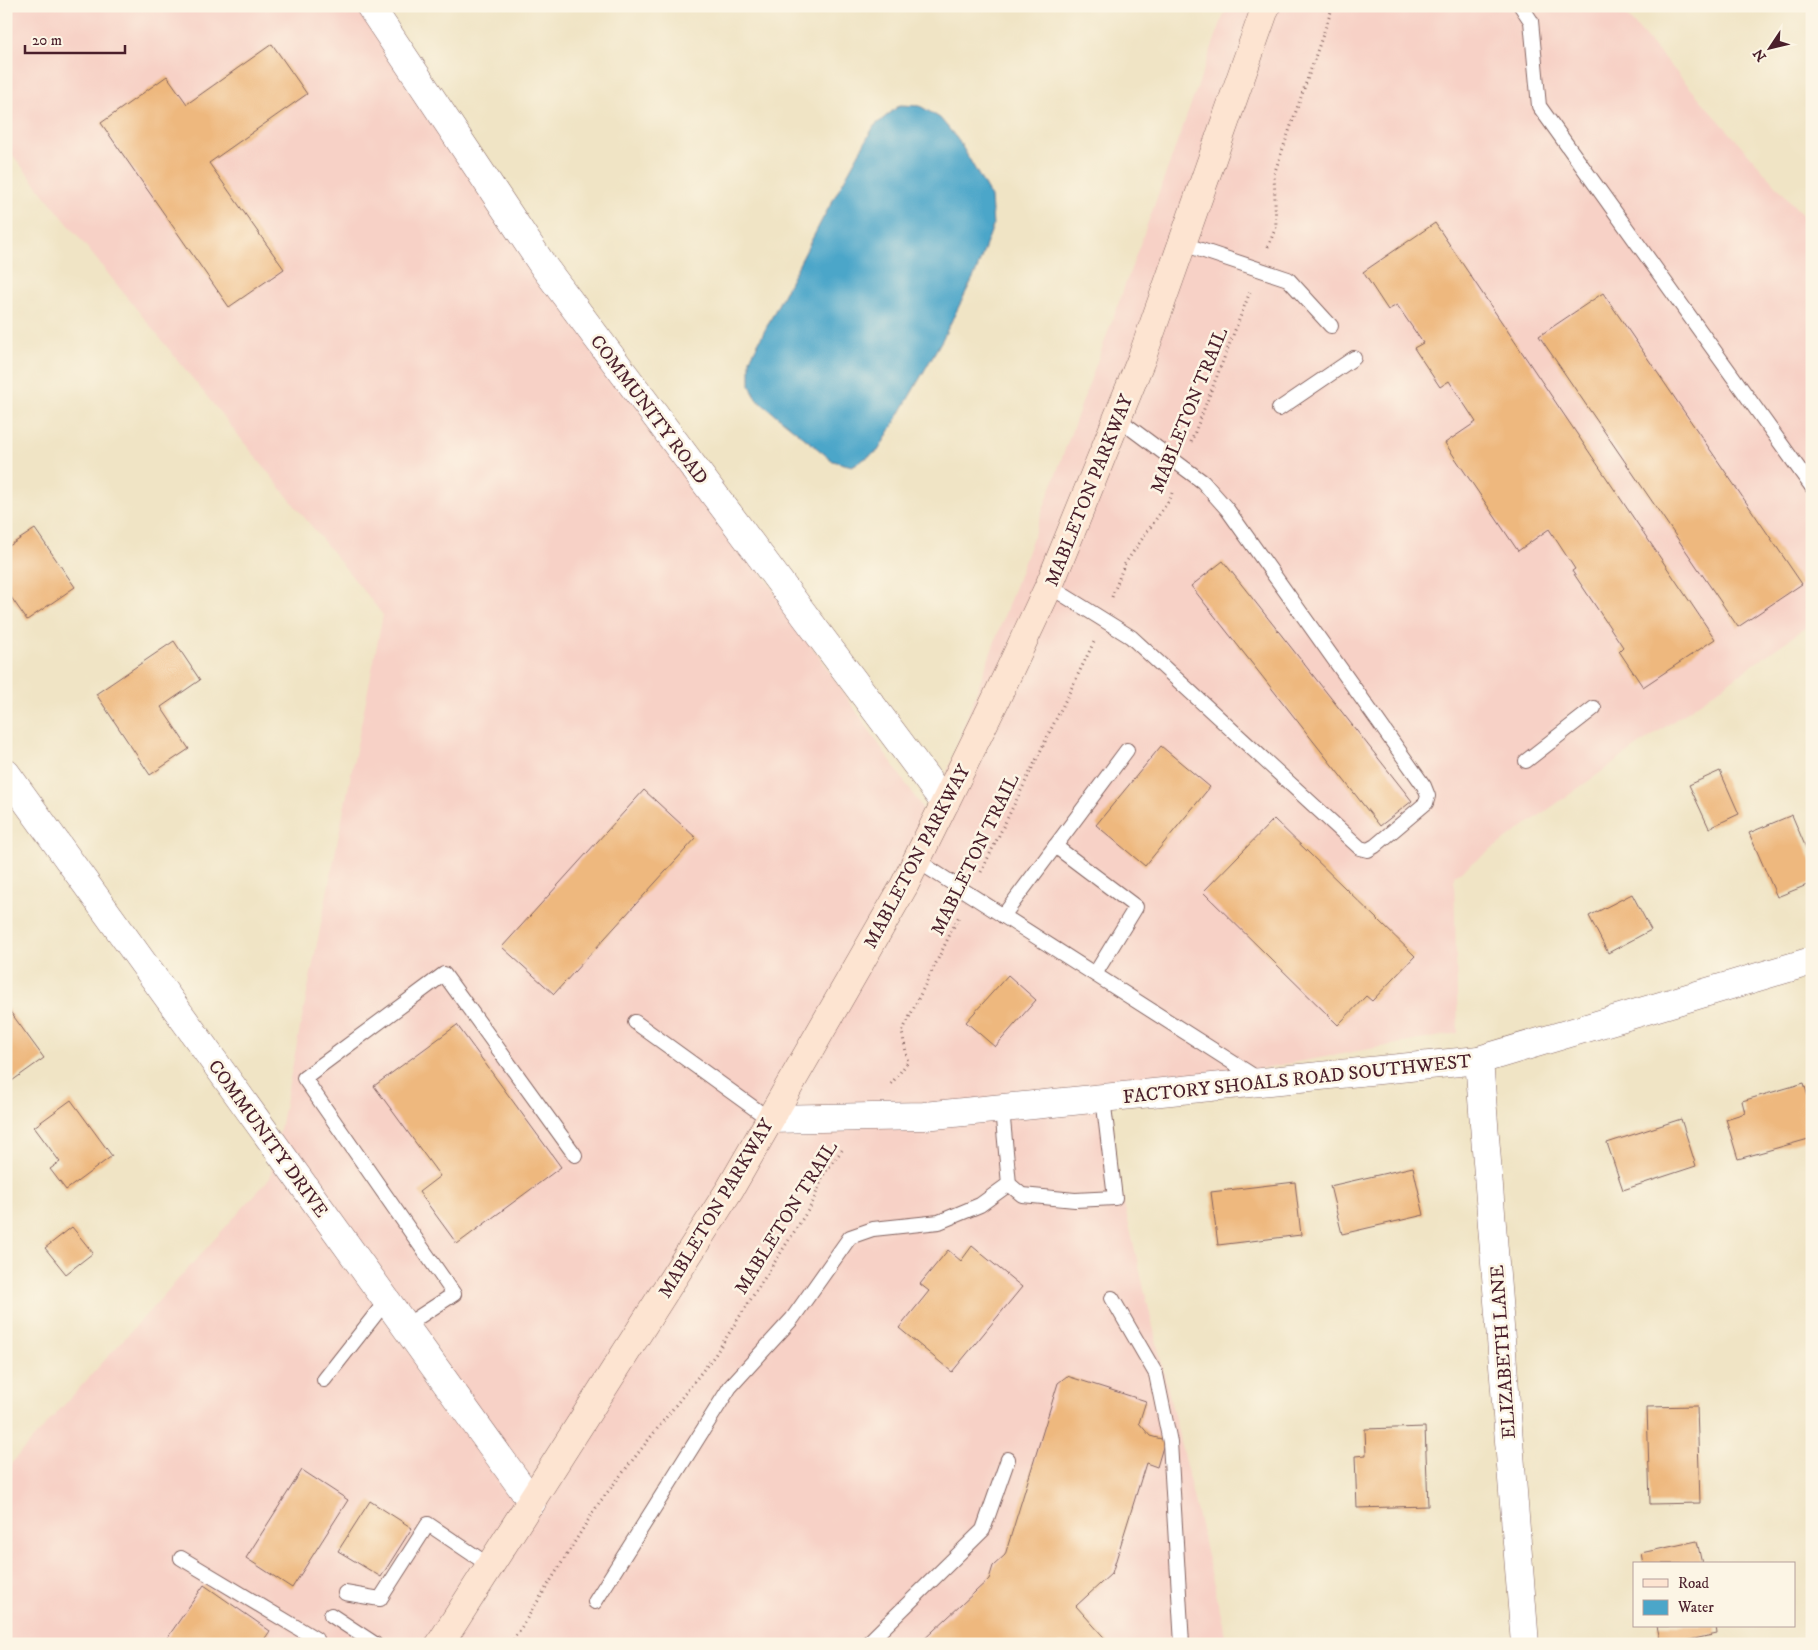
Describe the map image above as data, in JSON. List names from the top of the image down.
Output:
{
  "streets": {
    "main road": ["MABLETON PARKWAY"],
    "street": [
      "COMMUNITY ROAD",
      "FACTORY SHOALS ROAD SOUTHWEST",
      "COMMUNITY DRIVE",
      "ELIZABETH LANE"
    ],
    "path": ["MABLETON TRAIL"]
  },
  "crossings": [
    ["COMMUNITY ROAD", "MABLETON PARKWAY"],
    ["MABLETON TRAIL", "FACTORY SHOALS ROAD SOUTHWEST"],
    ["MABLETON PARKWAY", "FACTORY SHOALS ROAD SOUTHWEST"],
    ["MABLETON PARKWAY", "COMMUNITY DRIVE"],
    ["FACTORY SHOALS ROAD SOUTHWEST", "ELIZABETH LANE"]
  ],
  "legend": ["Road", "Water"],
  "scale_bar": "20 m",
  "north": "bottom left"
}
